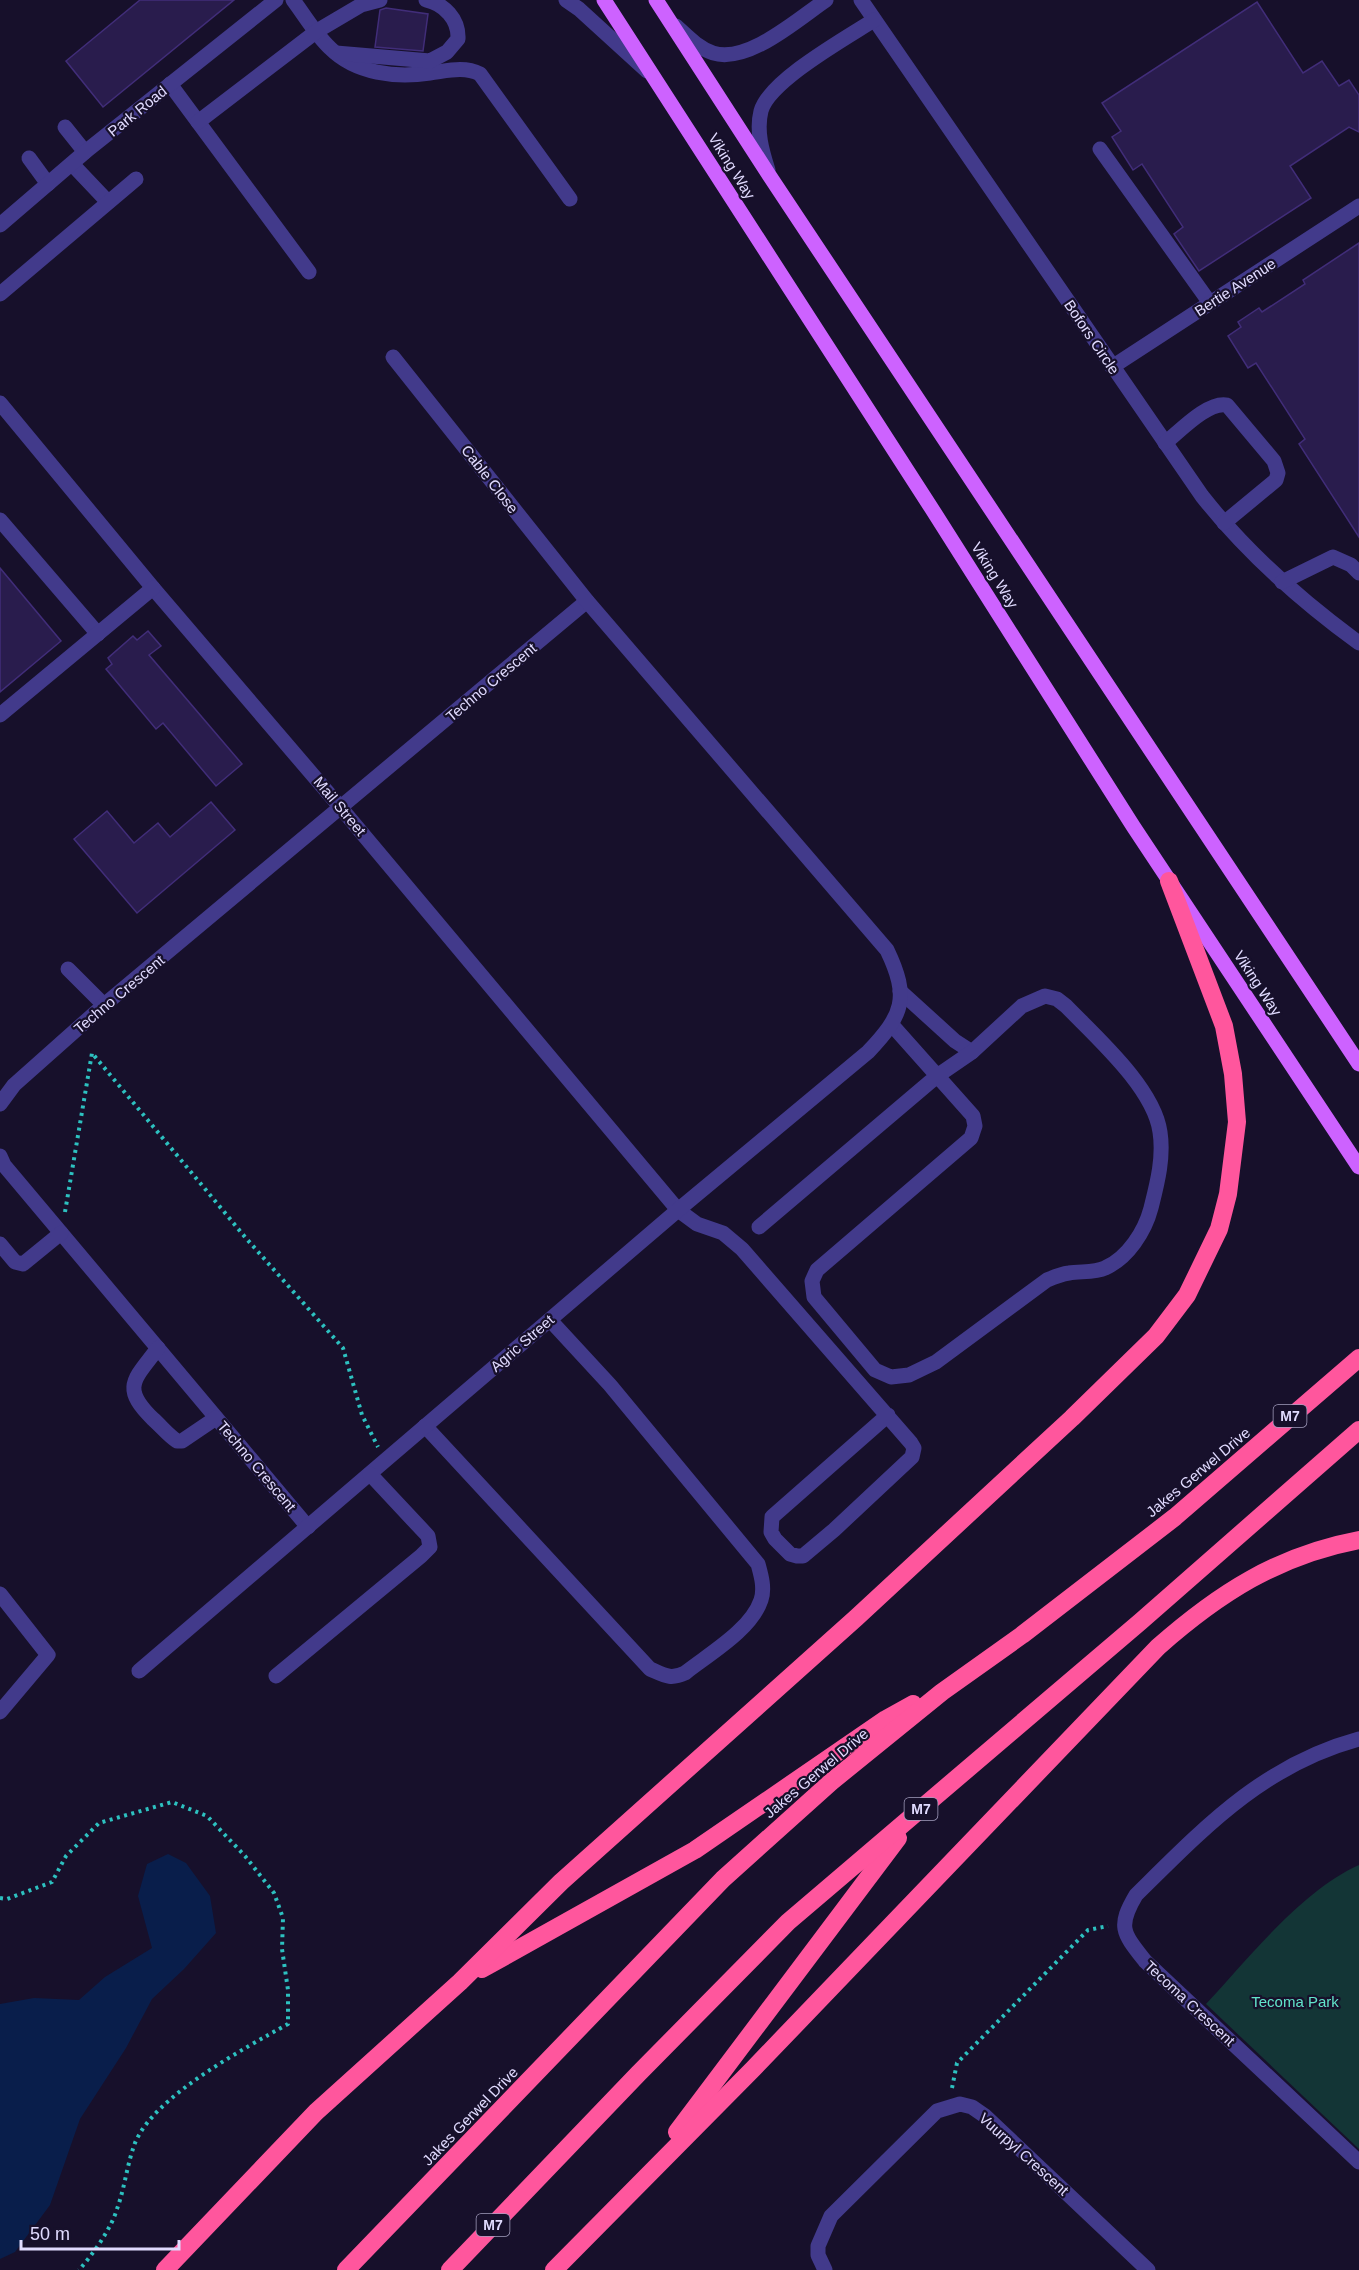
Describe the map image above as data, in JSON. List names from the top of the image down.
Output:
{
  "streets": {
    "highway": ["M7", "Jakes Gerwel Drive"],
    "main road": ["Viking Way"],
    "street": [
      "Park Road",
      "Bertie Avenue",
      "Bofors Circle",
      "Cable Close",
      "Techno Crescent",
      "Mail Street",
      "Agric Street",
      "Tecoma Crescent",
      "Vuurpyl Crescent"
    ]
  },
  "crossings": [
    ["Bertie Avenue", "Bofors Circle"],
    ["Cable Close", "Techno Crescent"],
    ["Techno Crescent", "Mail Street"],
    ["Techno Crescent", "Agric Street"],
    ["Mail Street", "Agric Street"]
  ],
  "parks": ["Tecoma Park"],
  "scale_bar": "50 m"
}
